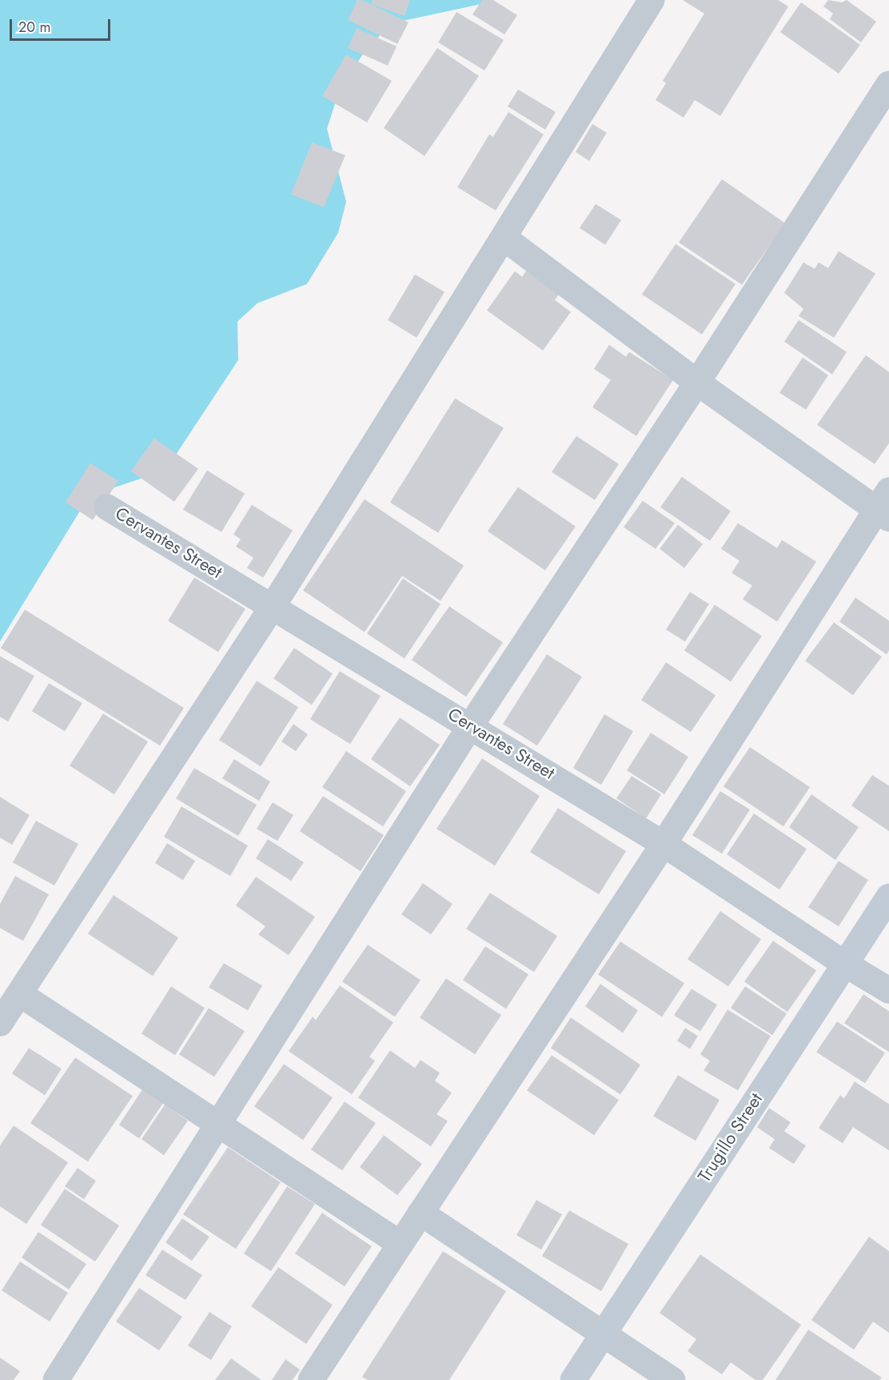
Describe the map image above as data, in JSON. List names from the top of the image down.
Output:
{
  "streets": {
    "street": ["Cervantes Street", "Trugillo Street"]
  },
  "crossings": [
    ["Cervantes Street", "Trugillo Street"]
  ],
  "scale_bar": "20 m"
}
